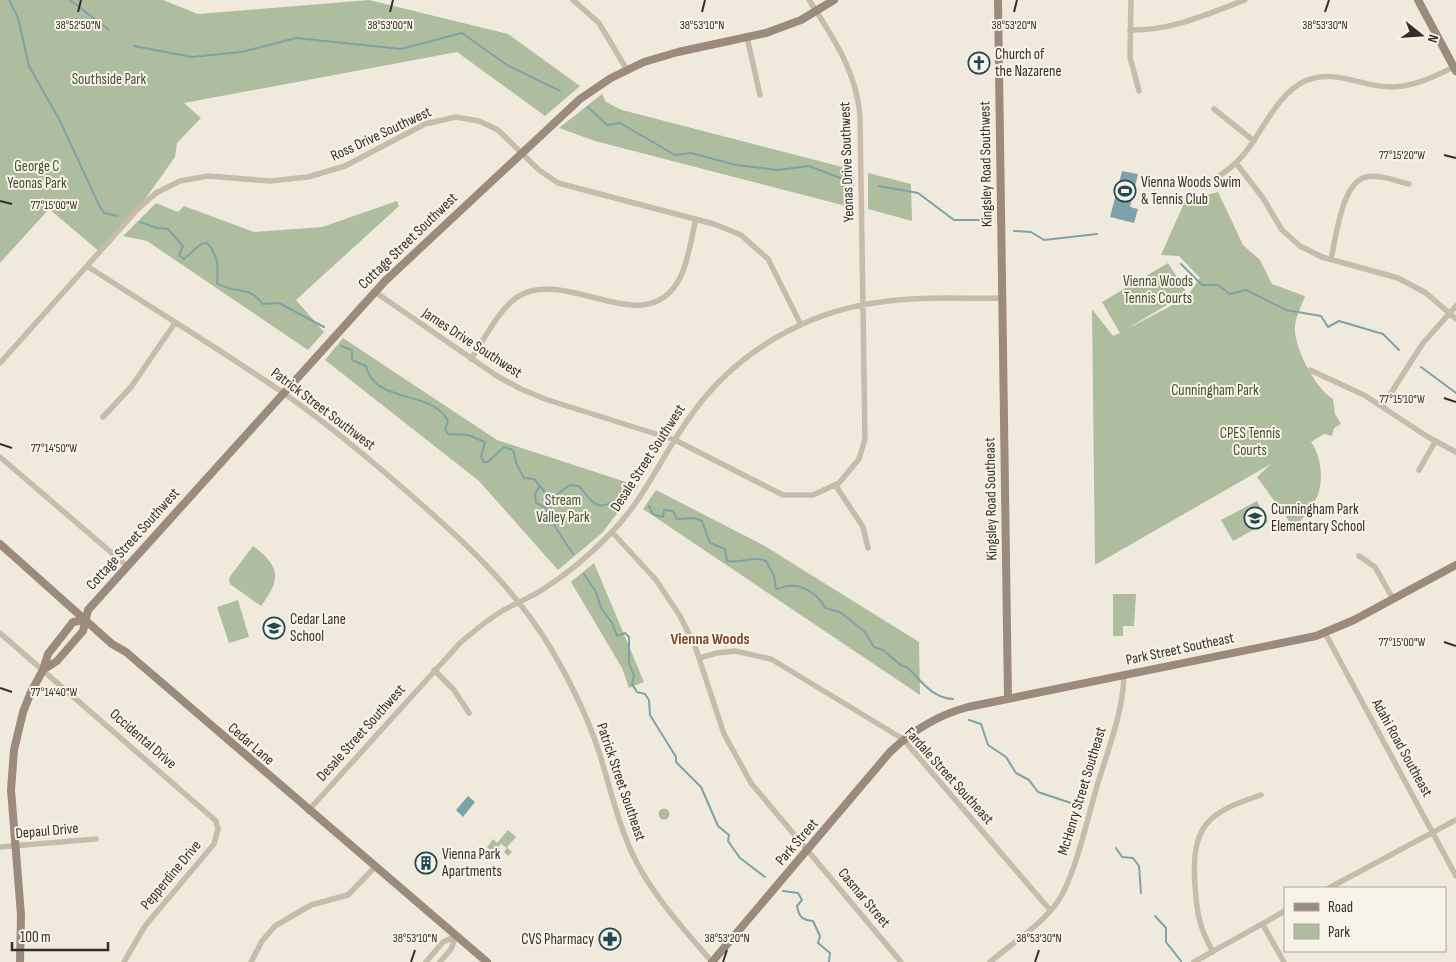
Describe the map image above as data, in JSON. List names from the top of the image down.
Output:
{
  "streets": {
    "street": [
      "Ross Drive Southwest",
      "Yeonas Drive Southwest",
      "Kingsley Road Southwest",
      "Cottage Street Southwest",
      "James Drive Southwest",
      "Patrick Street Southwest",
      "Desale Street Southwest",
      "Kingsley Road Southeast",
      "Park Street Southeast",
      "Occidental Drive",
      "Cedar Lane",
      "Adahi Road Southeast",
      "Fardale Street Southeast",
      "Patrick Street Southeast",
      "McHenry Street Southeast",
      "Depaul Drive",
      "Park Street",
      "Pepperdine Drive",
      "Casmar Street"
    ]
  },
  "crossings": [
    ["Ross Drive Southwest", "Cottage Street Southwest"],
    ["Ross Drive Southwest", "Patrick Street Southwest"],
    ["Ross Drive Southwest", "Desale Street Southwest"],
    ["Yeonas Drive Southwest", "Cottage Street Southwest"],
    ["Yeonas Drive Southwest", "James Drive Southwest"],
    ["Yeonas Drive Southwest", "Desale Street Southwest"],
    ["Kingsley Road Southwest", "Desale Street Southwest"],
    ["Kingsley Road Southwest", "Kingsley Road Southeast"],
    ["Cottage Street Southwest", "James Drive Southwest"],
    ["Cottage Street Southwest", "Patrick Street Southwest"],
    ["Cottage Street Southwest", "Cedar Lane"],
    ["James Drive Southwest", "Desale Street Southwest"],
    ["Patrick Street Southwest", "Desale Street Southwest"],
    ["Patrick Street Southwest", "Patrick Street Southeast"],
    ["Desale Street Southwest", "Kingsley Road Southeast"],
    ["Desale Street Southwest", "Cedar Lane"],
    ["Desale Street Southwest", "Patrick Street Southeast"],
    ["Desale Street Southwest", "Casmar Street"],
    ["Kingsley Road Southeast", "Park Street Southeast"],
    ["Park Street Southeast", "Adahi Road Southeast"],
    ["Park Street Southeast", "Fardale Street Southeast"],
    ["Park Street Southeast", "McHenry Street Southeast"],
    ["Park Street Southeast", "Park Street"],
    ["Occidental Drive", "Pepperdine Drive"],
    ["Fardale Street Southeast", "McHenry Street Southeast"],
    ["Fardale Street Southeast", "Park Street"],
    ["Fardale Street Southeast", "Casmar Street"],
    ["Patrick Street Southeast", "Park Street"],
    ["Park Street", "Casmar Street"]
  ],
  "districts": ["Vienna Woods"],
  "parks": [
    "Southside Park",
    "George C Yeonas Park",
    "Vienna Woods Tennis Courts",
    "Cunningham Park",
    "CPES Tennis Courts",
    "Stream Valley Park"
  ],
  "places": {
    "church": ["Church of the Nazarene"],
    "sports": ["Vienna Woods Swim & Tennis Club"],
    "school or university": ["Cunningham Park Elementary School", "Cedar Lane School"],
    "building": ["Vienna Park Apartments"],
    "pharmacy": ["CVS Pharmacy"]
  },
  "legend": ["Road", "Park"],
  "scale_bar": "100 m",
  "north": "right",
  "coordinates": [
    "38°52'50\"N",
    "38°53'00\"N",
    "38°53'10\"N",
    "38°53'20\"N",
    "38°53'30\"N",
    "77°15'20\"W",
    "77°15'00\"W",
    "77°15'10\"W",
    "77°14'50\"W",
    "77°14'40\"W"
  ]
}
